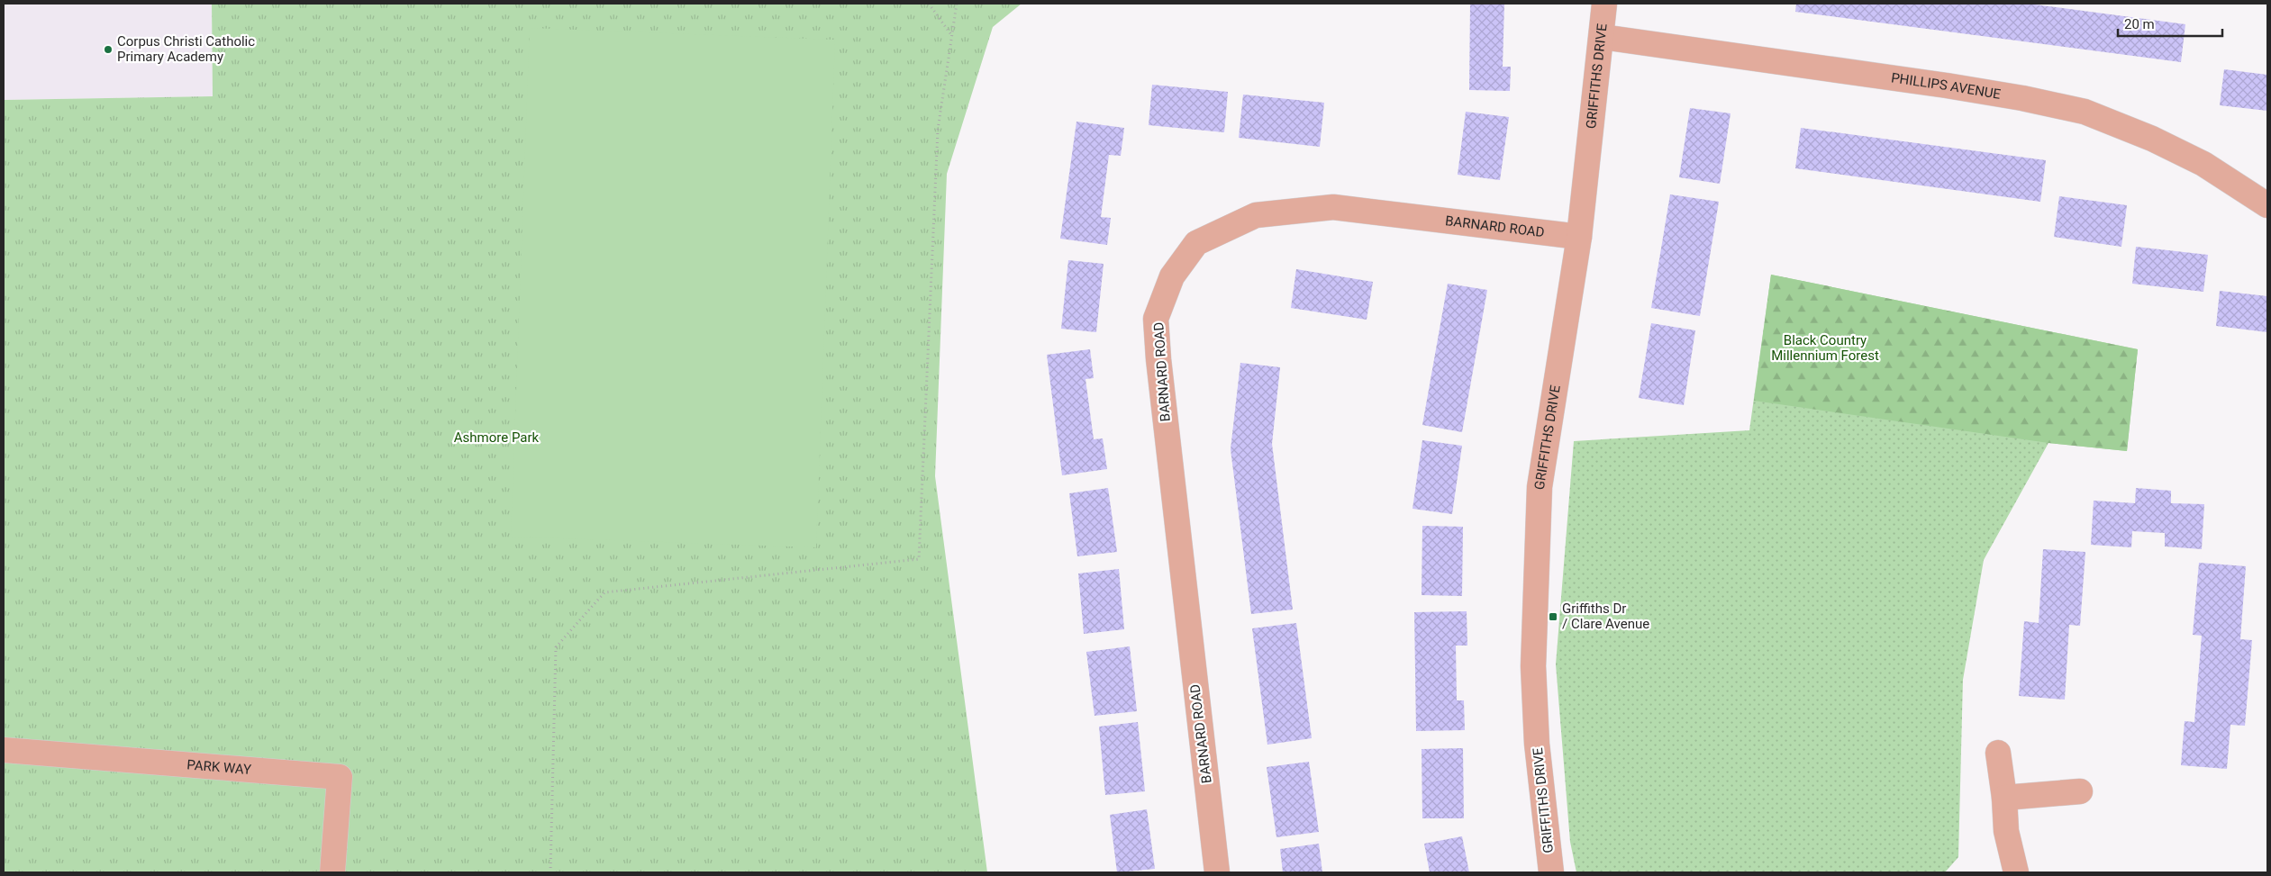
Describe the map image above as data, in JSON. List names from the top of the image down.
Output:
{
  "streets": {
    "street": [
      "GRIFFITHS DRIVE",
      "PHILLIPS AVENUE",
      "BARNARD ROAD",
      "PARK WAY"
    ]
  },
  "crossings": [
    ["GRIFFITHS DRIVE", "PHILLIPS AVENUE"],
    ["GRIFFITHS DRIVE", "BARNARD ROAD"]
  ],
  "parks": ["Black Country Millennium Forest", "Ashmore Park"],
  "places": {
    "other": ["Corpus Christi Catholic Primary Academy"],
    "transit": ["Griffiths Dr / Clare Avenue"]
  },
  "scale_bar": "20 m"
}
